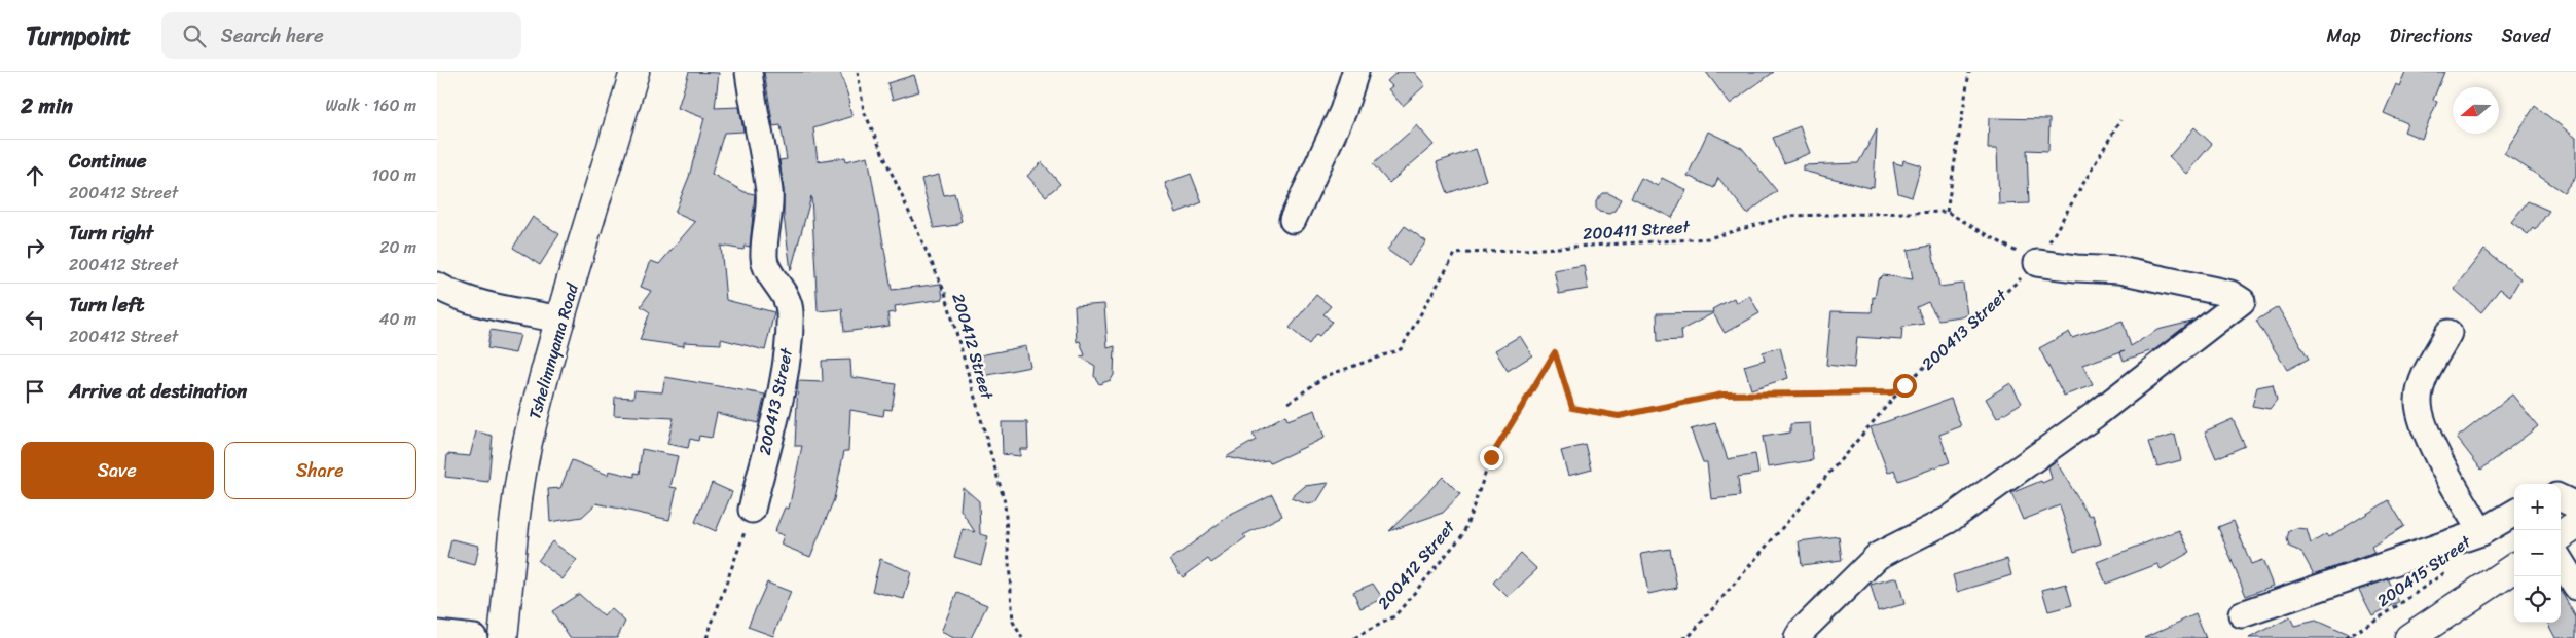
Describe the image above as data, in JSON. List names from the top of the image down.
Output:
{
  "streets": {
    "street": ["200413 Street", "Tshelimnyama Road"],
    "path": ["200411 Street", "200412 Street", "200415 Street"]
  },
  "crossings": [
    ["200413 Street", "200412 Street"]
  ],
  "north": "left",
  "page": {
    "header": "Turnpoint",
    "search": "Search here",
    "nav": ["Map", "Directions", "Saved"],
    "heading": ["2 min", "Walk · 160 m"],
    "list": [
      ["Continue", "200412 Street", "100 m"],
      ["Turn right", "200412 Street", "20 m"],
      ["Turn left", "200412 Street", "40 m"],
      "Arrive at destination"
    ],
    "buttons": ["Save", "Share"],
    "map_buttons": ["+", "−"]
  }
}
